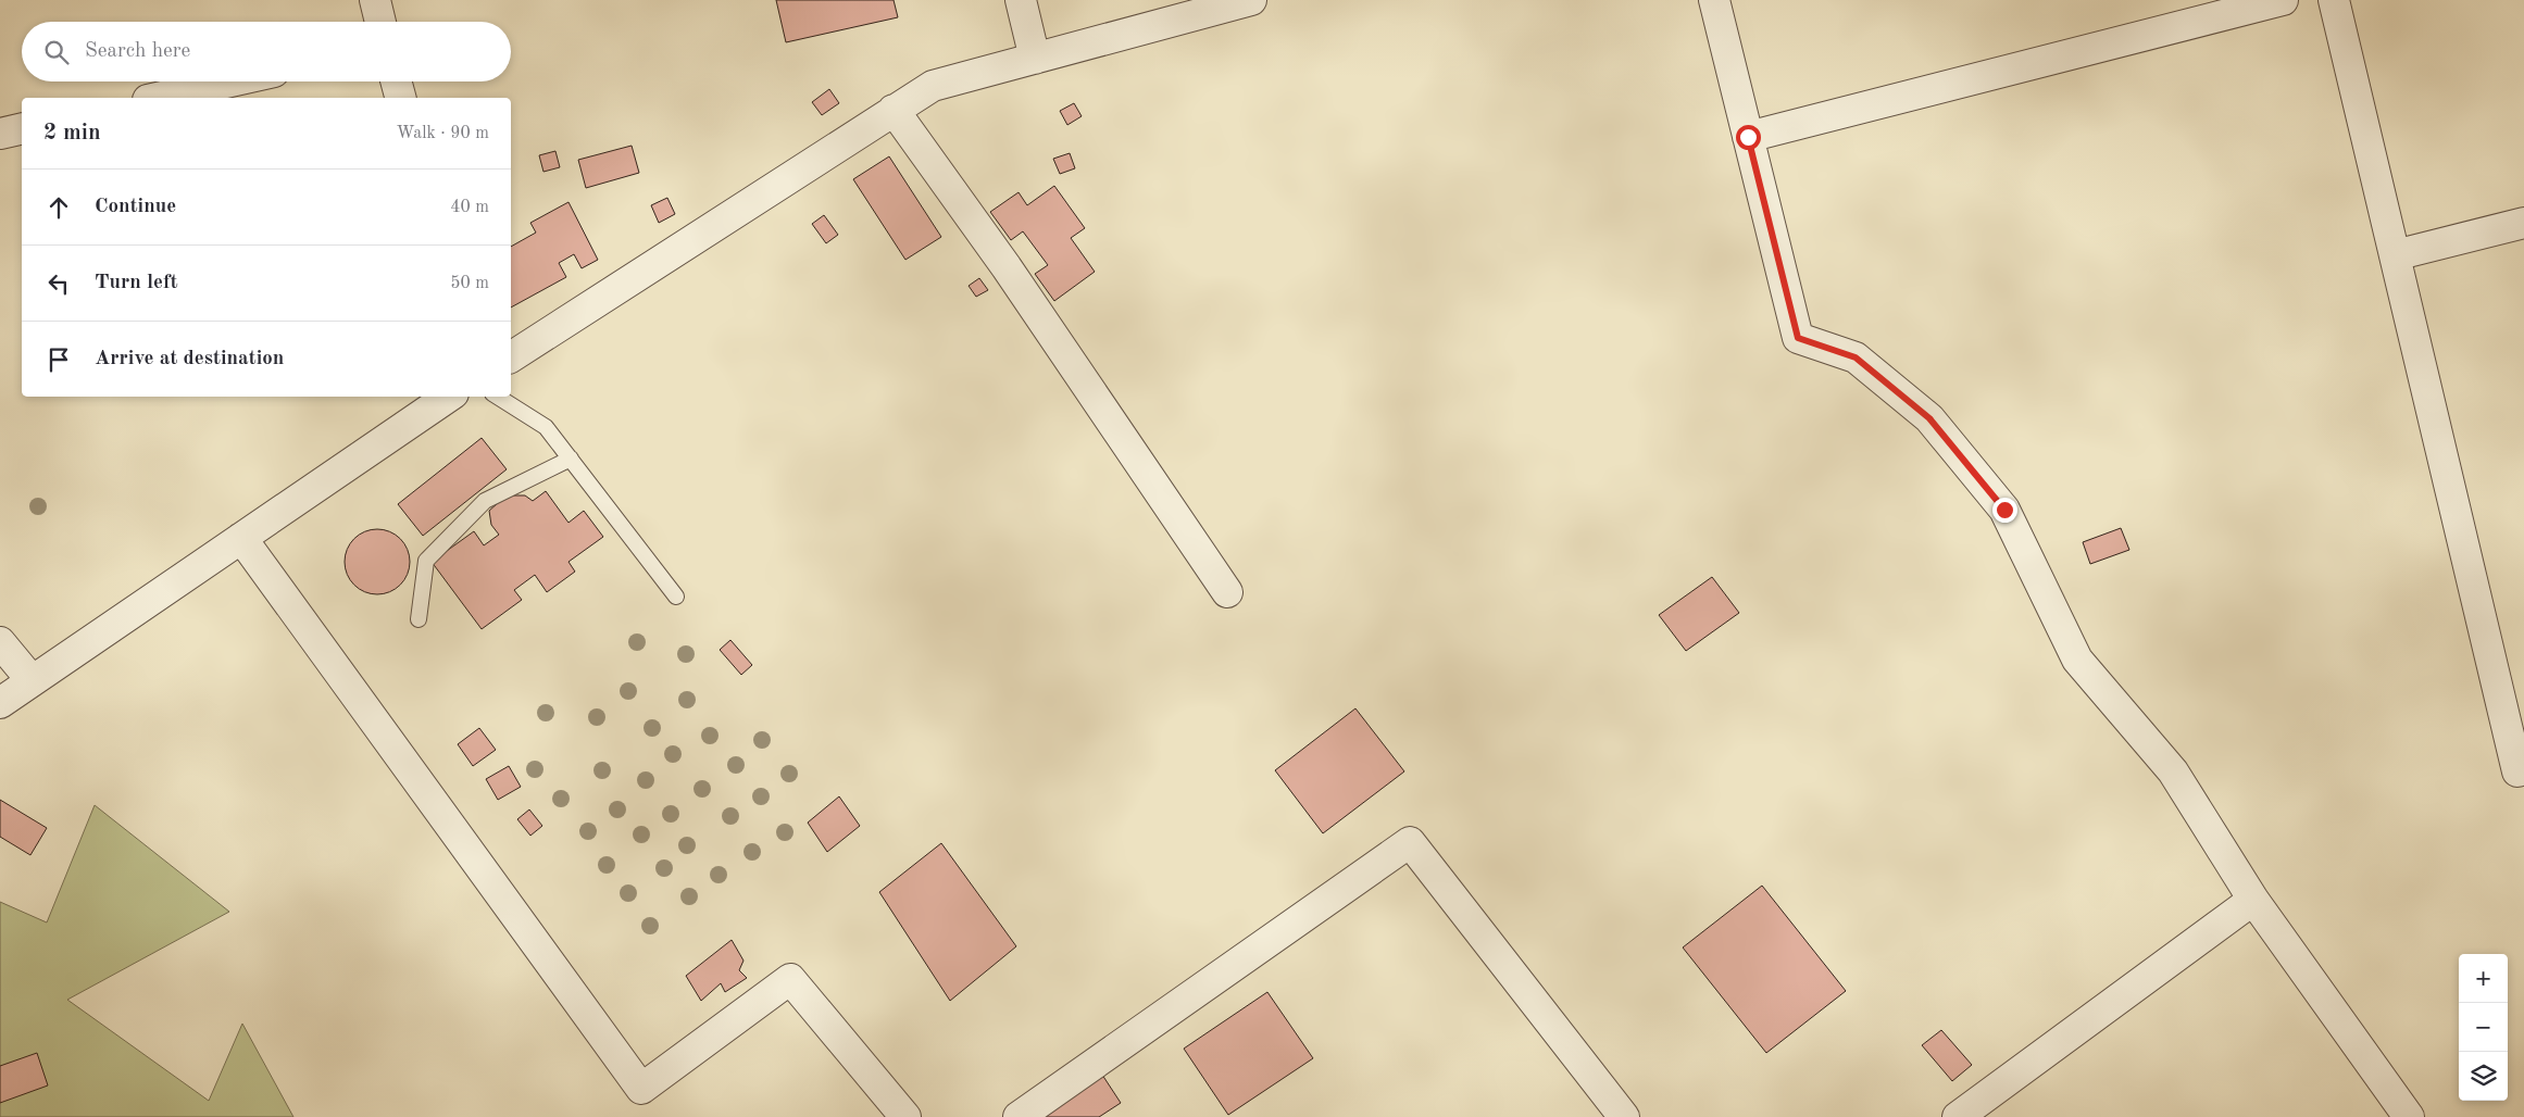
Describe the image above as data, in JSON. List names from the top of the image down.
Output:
{
  "page": {
    "search": "Search here",
    "heading": ["2 min", "Walk · 90 m"],
    "list": [
      ["Continue", "40 m"],
      ["Turn left", "50 m"],
      "Arrive at destination"
    ],
    "map_buttons": ["+", "−"]
  }
}
